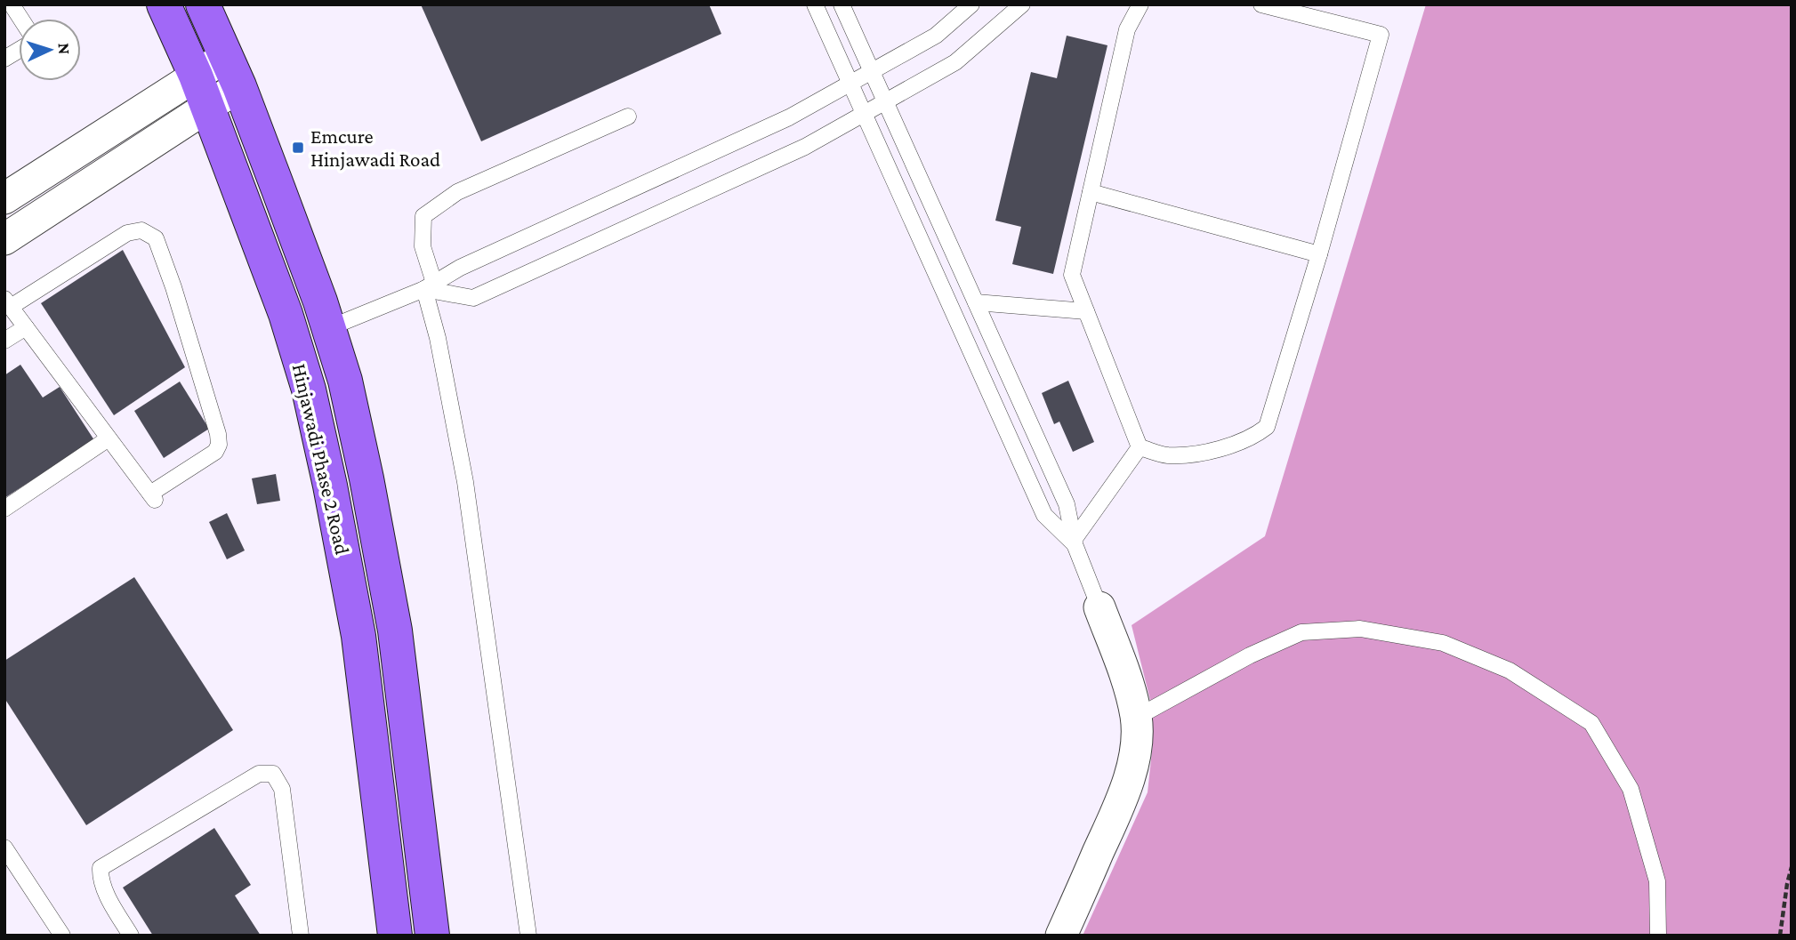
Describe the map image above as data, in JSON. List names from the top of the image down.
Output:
{
  "streets": {
    "main road": ["Hinjawadi Phase 2 Road"]
  },
  "places": {
    "transit": ["Emcure Hinjawadi Road"]
  },
  "north": "right"
}
